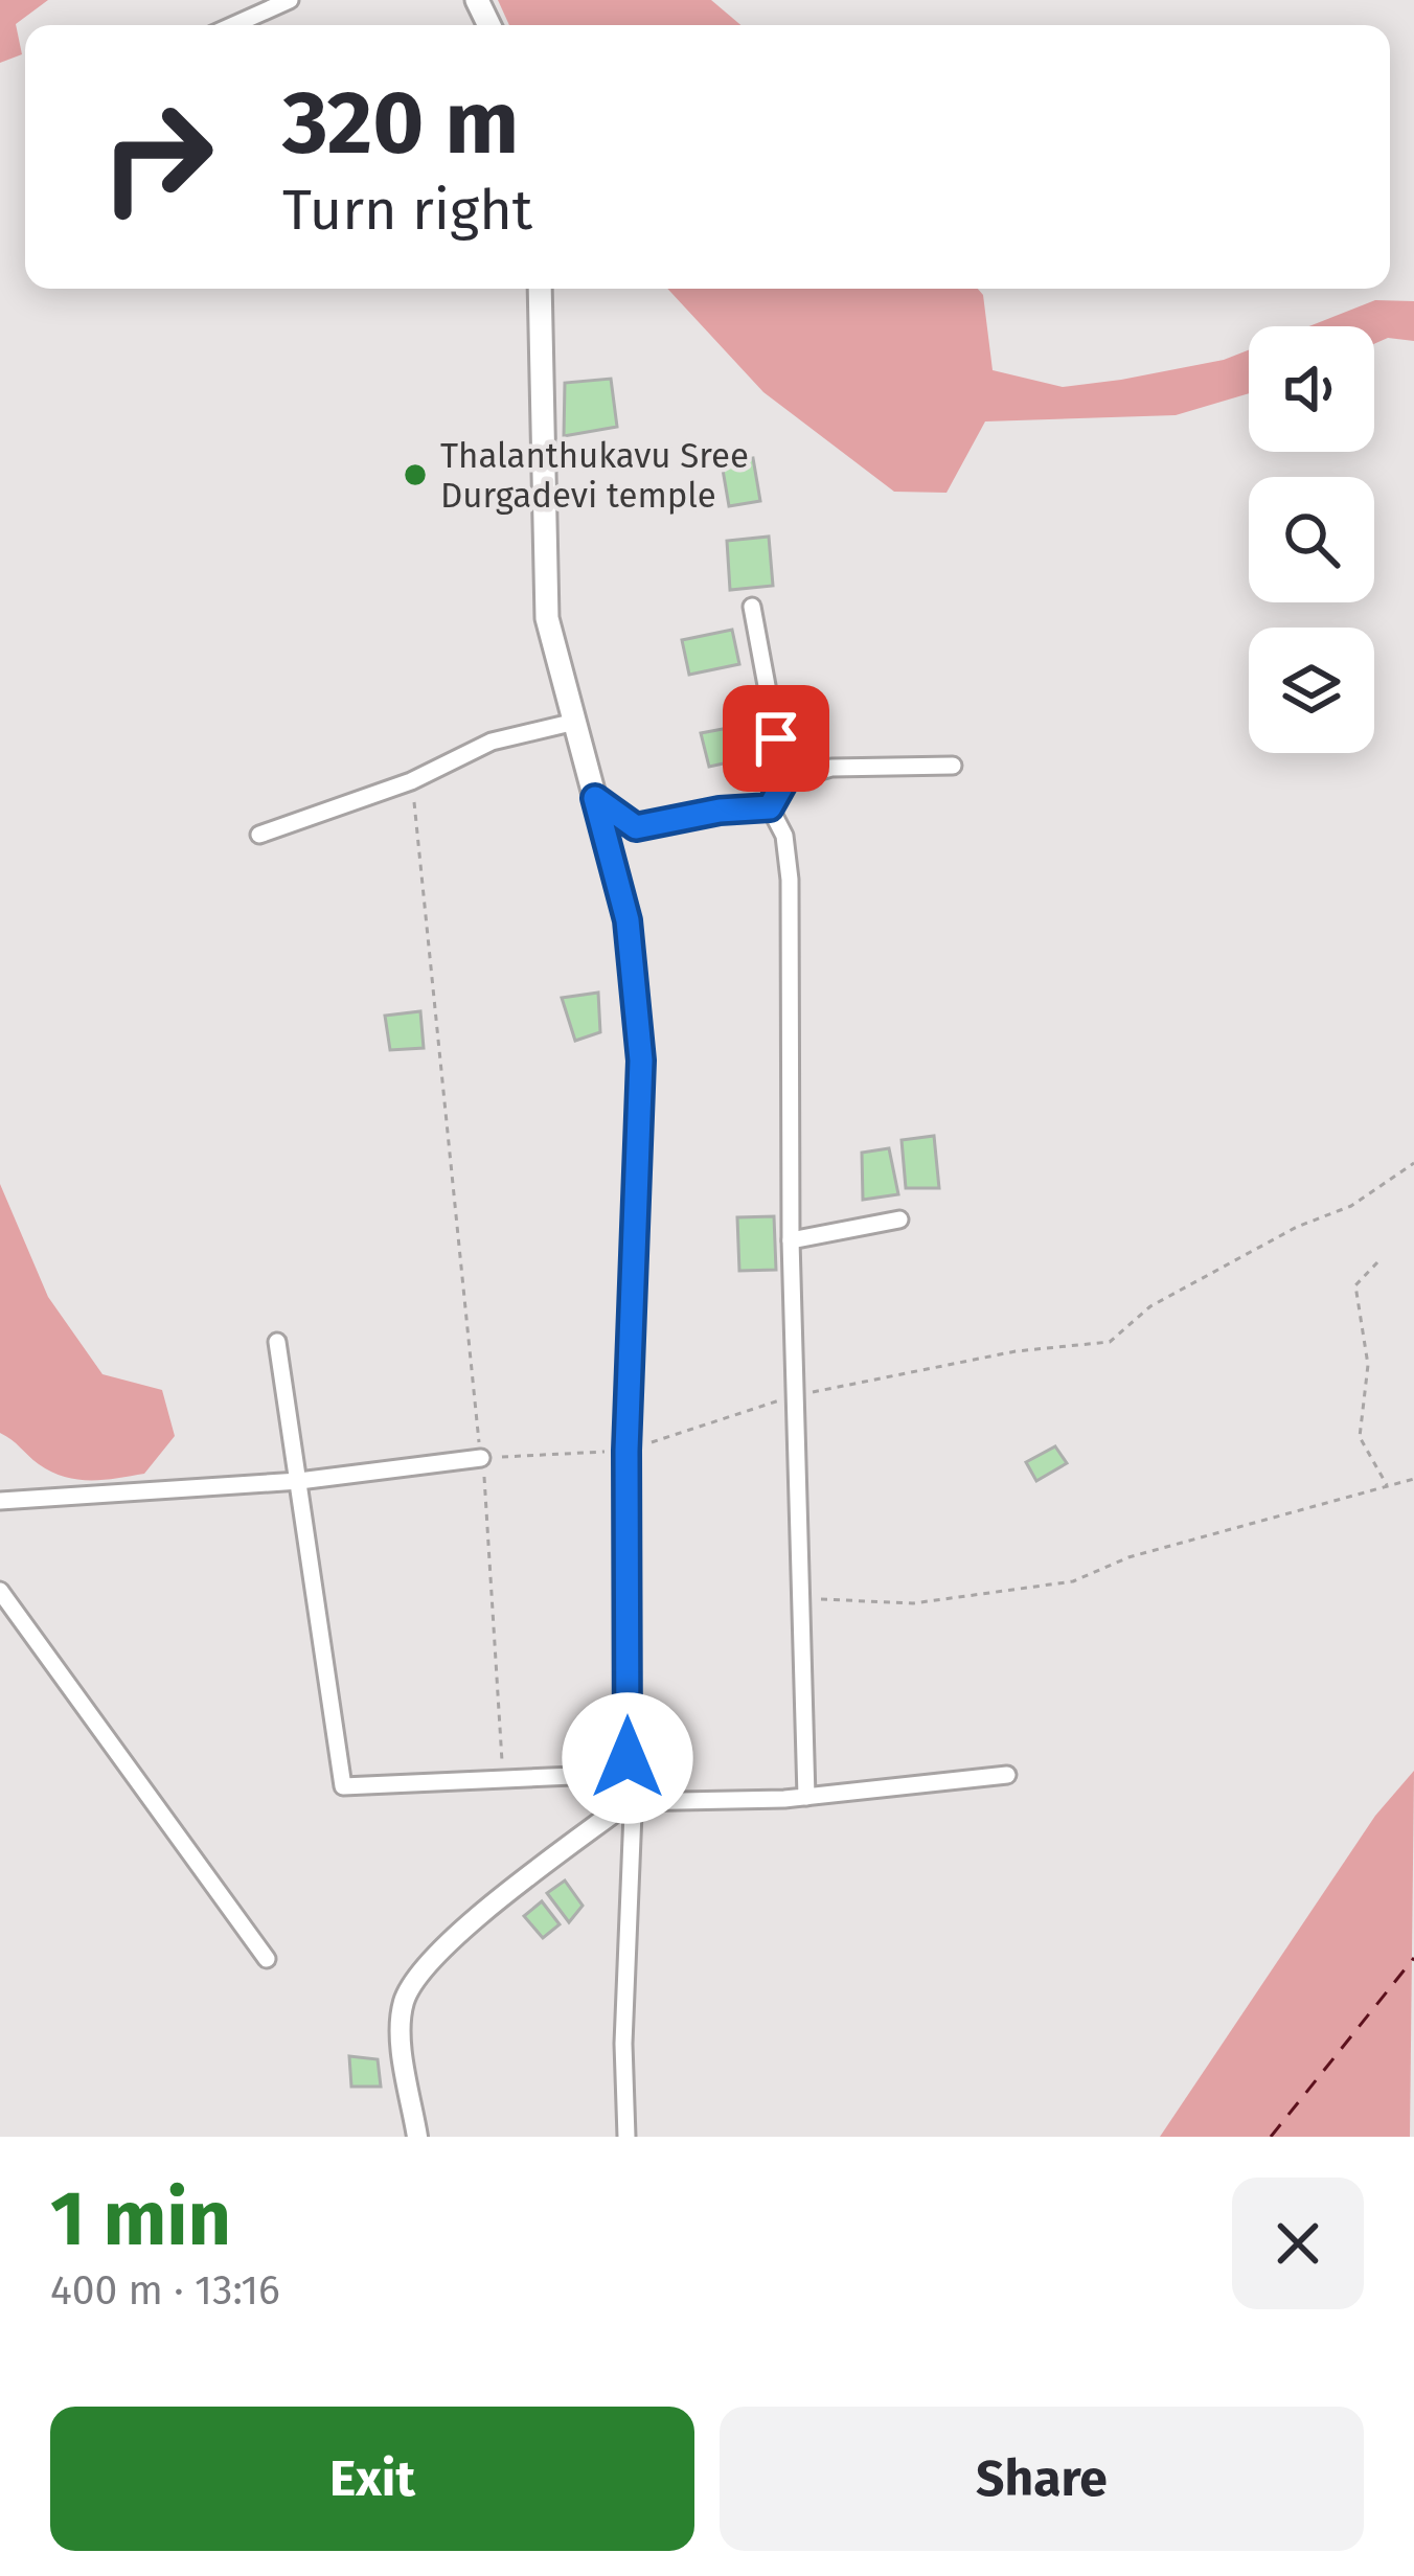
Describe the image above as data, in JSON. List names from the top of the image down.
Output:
{
  "places": ["Thalanthukavu Sree Durgadevi temple"],
  "page": {
    "turn": ["320 m", "Turn right"],
    "heading": ["1 min", "400 m · 13:16"],
    "buttons": ["Exit", "Share"]
  }
}
